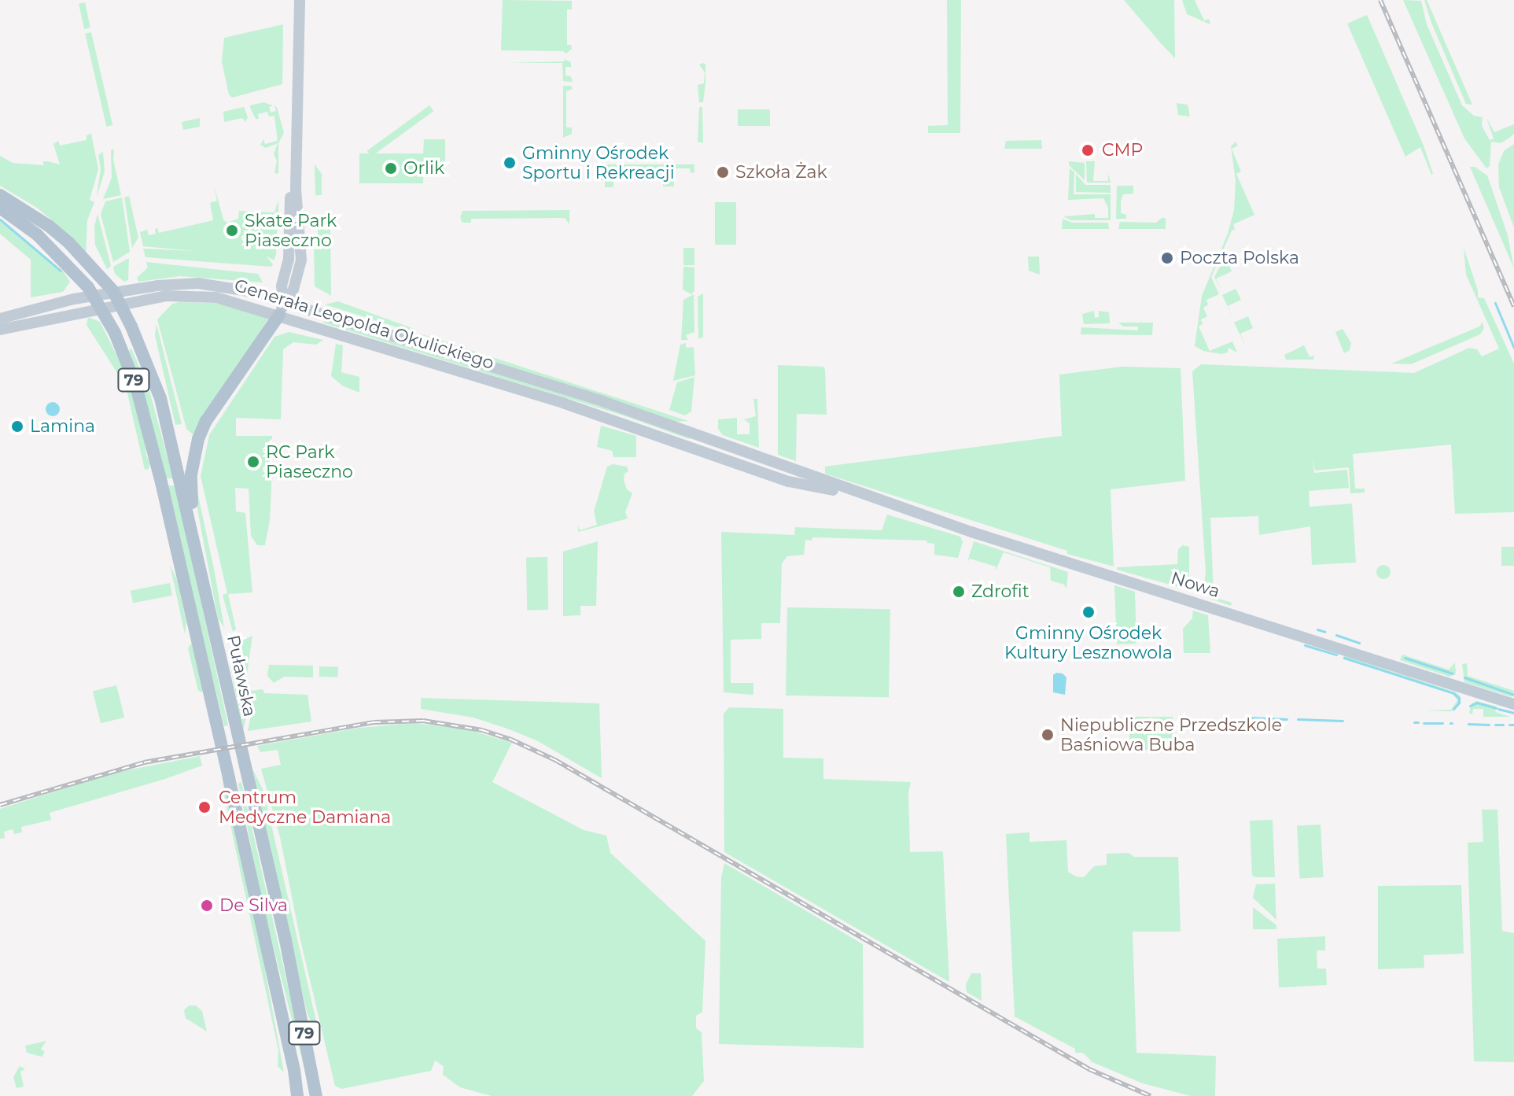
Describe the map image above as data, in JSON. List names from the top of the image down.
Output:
{
  "streets": {
    "main road": [
      "Generała Leopolda Okulickiego",
      "79",
      "Nowa",
      "Puławska"
    ]
  },
  "crossings": [
    ["Generała Leopolda Okulickiego", "79"],
    ["Generała Leopolda Okulickiego", "Nowa"],
    ["Generała Leopolda Okulickiego", "Puławska"],
    ["79", "Puławska"]
  ],
  "places": [
    "CMP",
    "Gminny Ośrodek Sportu i Rekreacji",
    "Orlik",
    "Szkoła Żak",
    "Skate Park Piaseczno",
    "Poczta Polska",
    "Lamina",
    "RC Park Piaseczno",
    "Zdrofit",
    "Gminny Ośrodek Kultury Lesznowola",
    "Niepubliczne Przedszkole Baśniowa Buba",
    "Centrum Medyczne Damiana",
    "De Silva"
  ]
}
